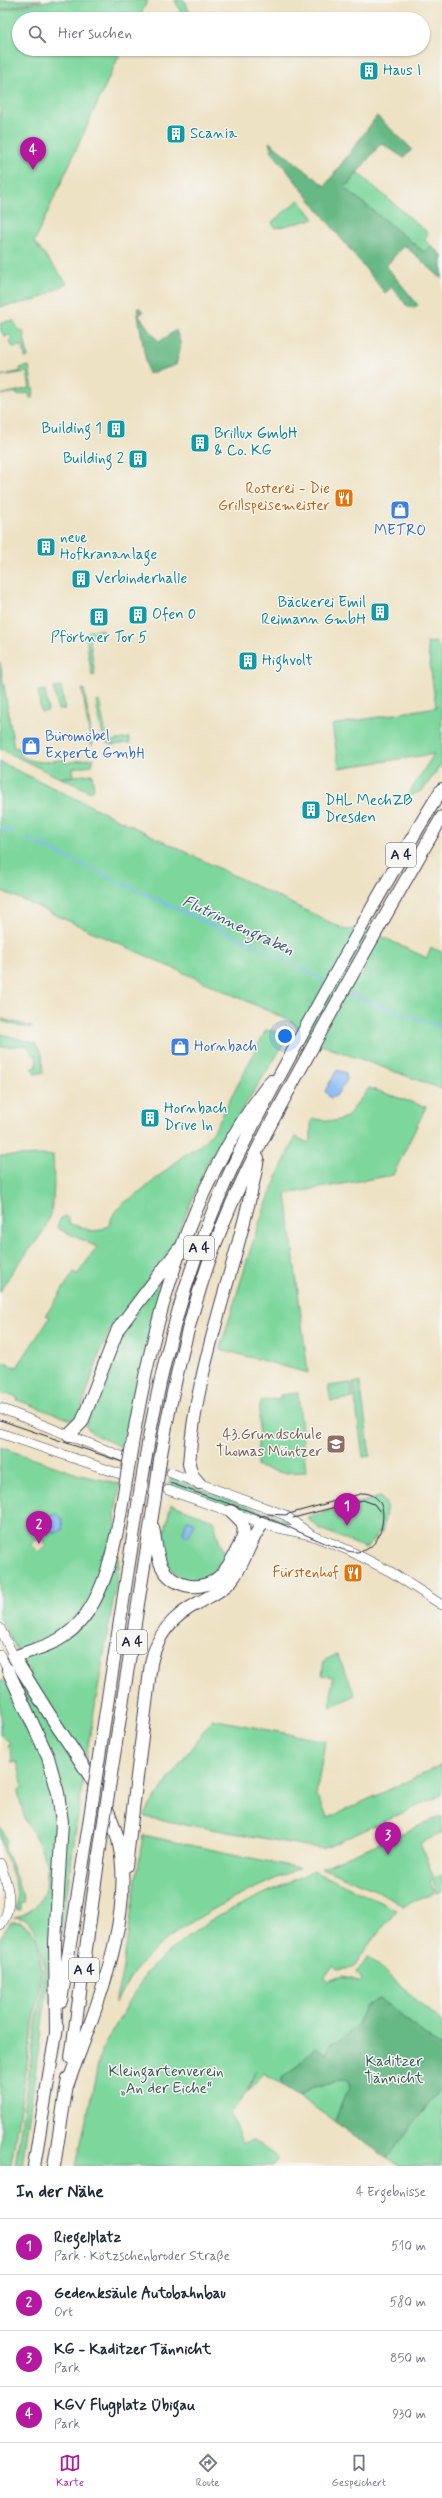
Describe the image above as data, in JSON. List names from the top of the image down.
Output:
{
  "streets": {
    "highway": ["A 4"]
  },
  "water": ["Flutrinnengraben"],
  "parks": ["Kaditzer Tännicht", "Kleingartenverein „An der Eiche“"],
  "places": {
    "building": [
      "Haus I",
      "Scania",
      "Building 1",
      "Brillux GmbH & Co. KG",
      "Building 2",
      "neue Hofkrananlage",
      "Verbinderhalle",
      "Bäckerei Emil Reimann GmbH",
      "Ofen 0",
      "Pförtner Tor 5",
      "Highvolt",
      "DHL MechZB Dresden",
      "Hornbach Drive In"
    ],
    "restaurant": ["Rosterei - Die Grillspeisemeister", "Fürstenhof"],
    "shop": ["METRO", "Büromöbel Experte GmbH", "Hornbach"],
    "school or university": ["43.Grundschule Thomas Müntzer"]
  },
  "page": {
    "search": "Hier suchen",
    "pins": [
      "4",
      "1",
      "2",
      "3"
    ],
    "heading": ["In der Nähe", "4 Ergebnisse"],
    "list": [
      {
        "mark": "1",
        "name": "Riegelplatz",
        "note": "Park · Kötzschenbroder Straße",
        "value": "510 m"
      },
      {
        "mark": "2",
        "name": "Gedenksäule Autobahnbau",
        "note": "Ort",
        "value": "580 m"
      },
      {
        "mark": "3",
        "name": "KG - Kaditzer Tännicht",
        "note": "Park",
        "value": "850 m"
      },
      {
        "mark": "4",
        "name": "KGV Flugplatz Übigau",
        "note": "Park",
        "value": "930 m"
      }
    ],
    "nav": ["Karte", "Route", "Gespeichert"]
  }
}
